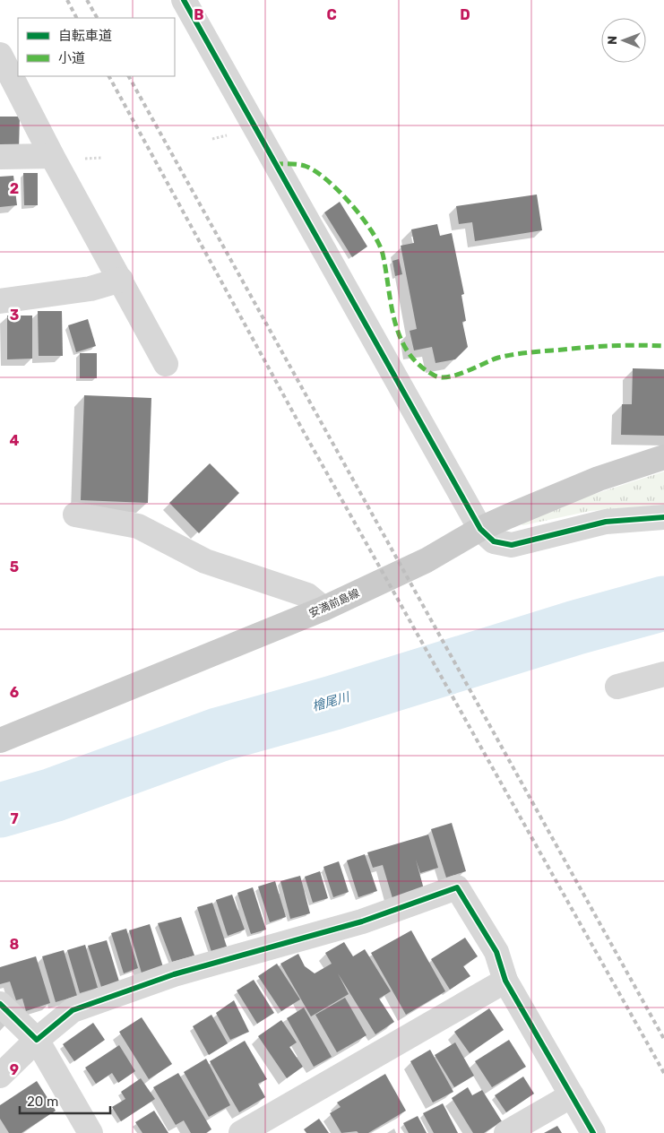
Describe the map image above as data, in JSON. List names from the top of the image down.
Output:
{
  "streets": {
    "main road": ["安満前島線"]
  },
  "water": ["檜尾川"],
  "legend": ["自転車道", "小道"],
  "scale_bar": "20 m",
  "north": "left",
  "grid": {
    "columns": ["B", "C", "D"],
    "rows": [
      "2",
      "3",
      "4",
      "5",
      "6",
      "7",
      "8",
      "9"
    ]
  }
}
